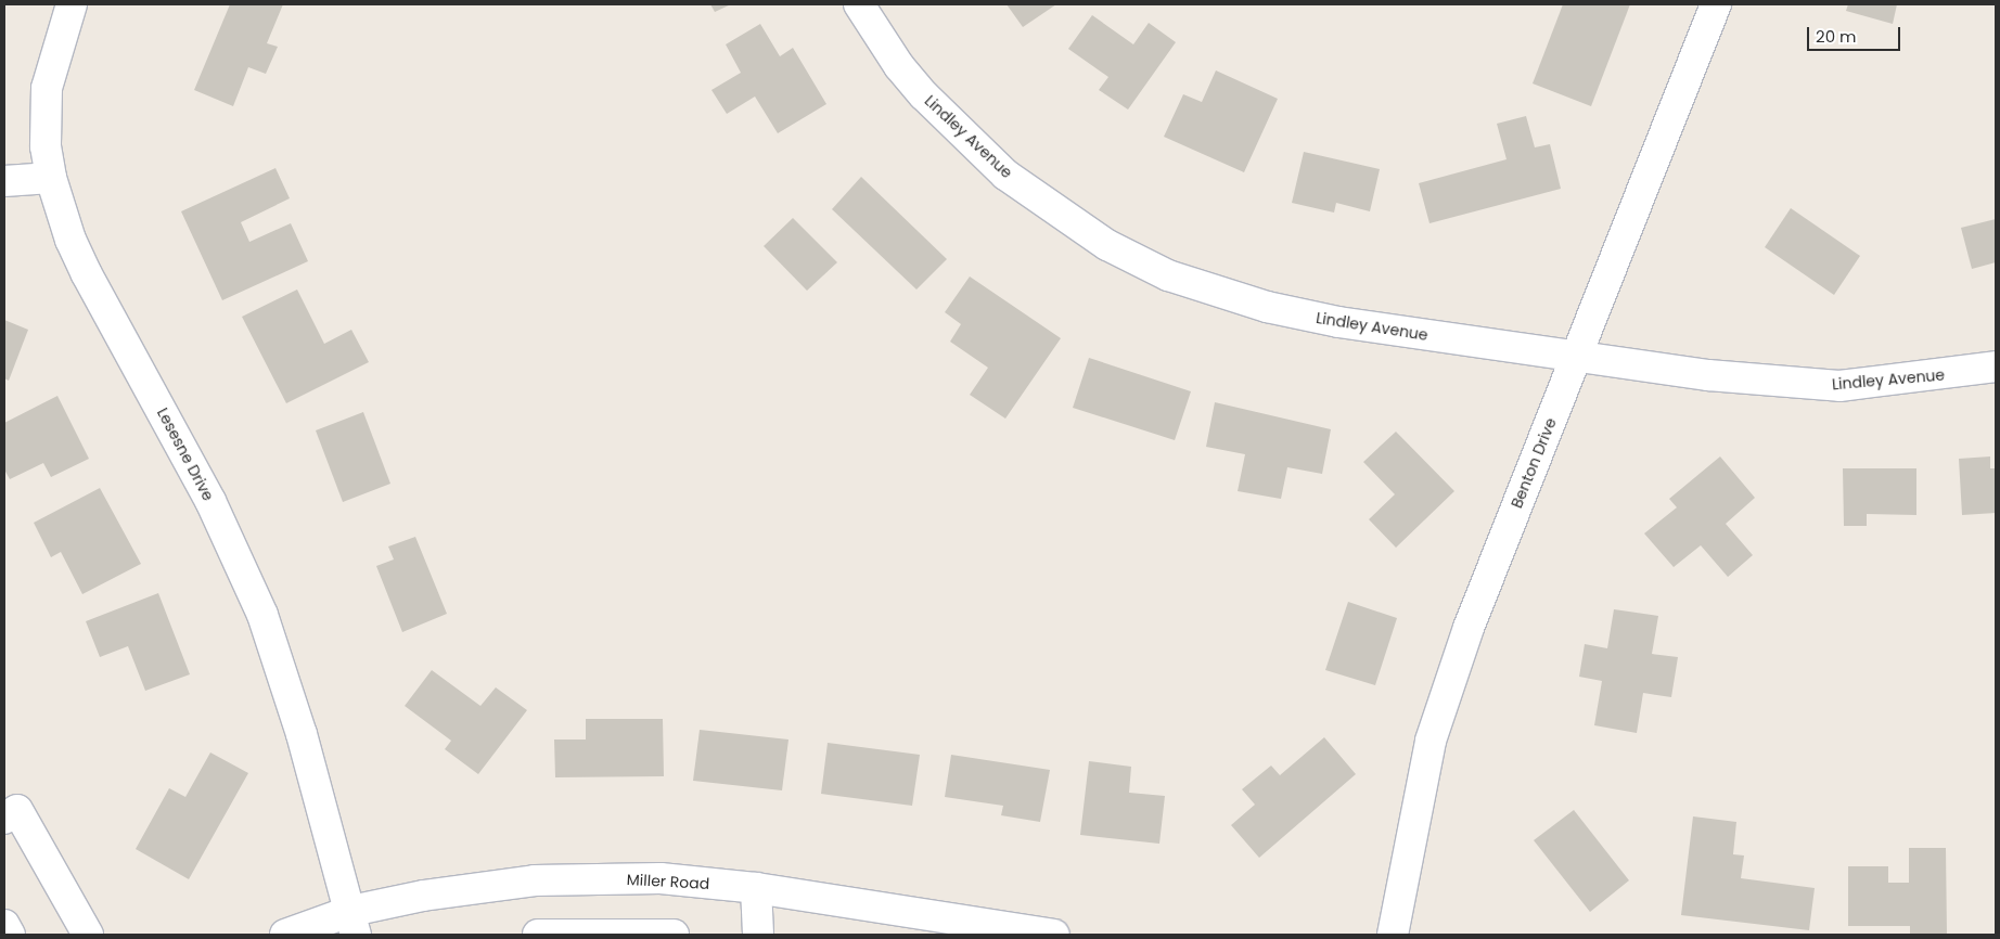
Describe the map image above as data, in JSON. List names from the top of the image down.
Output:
{
  "streets": {
    "street": [
      "Lindley Avenue",
      "Lesesne Drive",
      "Benton Drive",
      "Miller Road"
    ]
  },
  "crossings": [
    ["Lindley Avenue", "Benton Drive"],
    ["Lesesne Drive", "Miller Road"]
  ],
  "scale_bar": "20 m"
}
